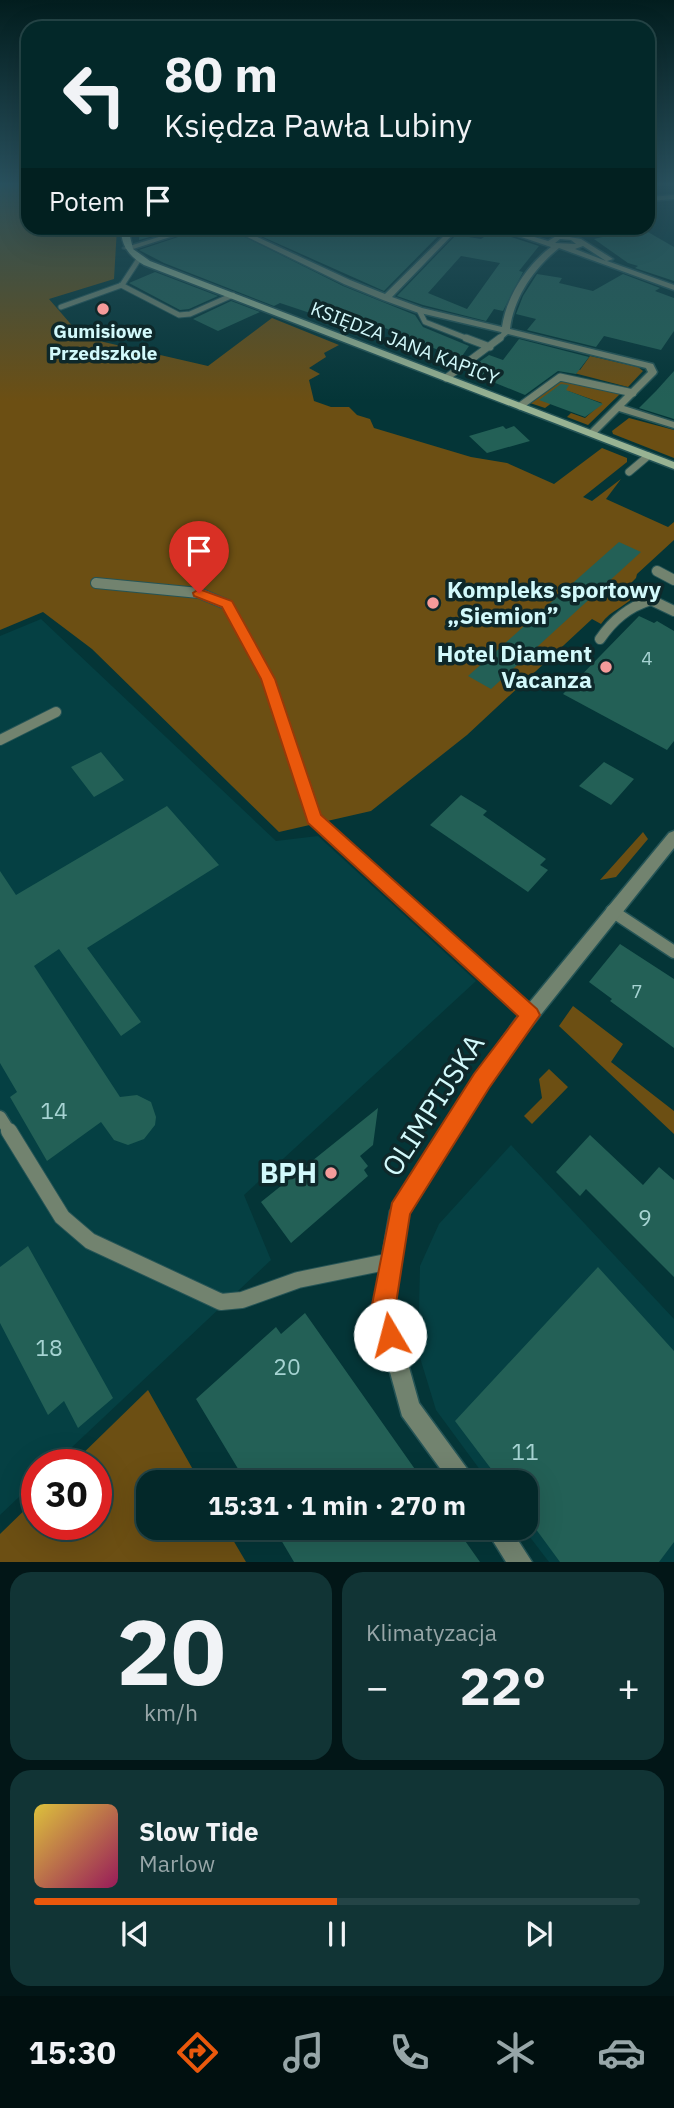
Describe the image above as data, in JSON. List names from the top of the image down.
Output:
{
  "streets": {
    "street": ["KSIĘDZA JANA KAPICY", "OLIMPIJSKA"]
  },
  "places": [
    "Gumisiowe Przedszkole",
    "Kompleks sportowy „Siemion”",
    "Hotel Diament Vacanza",
    "BPH"
  ],
  "house_numbers": [
    "4",
    "7",
    "14",
    "9",
    "18",
    "20",
    "11"
  ],
  "page": {
    "turn": ["80 m", "Księdza Pawła Lubiny"],
    "then": "Potem",
    "limit": "30",
    "trip": "15:31 · 1 min · 270 m",
    "tile": [
      ["20", "km/h"],
      "Klimatyzacja"
    ],
    "heat": ["−", "22°", "+"],
    "song": ["Slow Tide", "Marlow"],
    "tabs": "15:30"
  }
}
